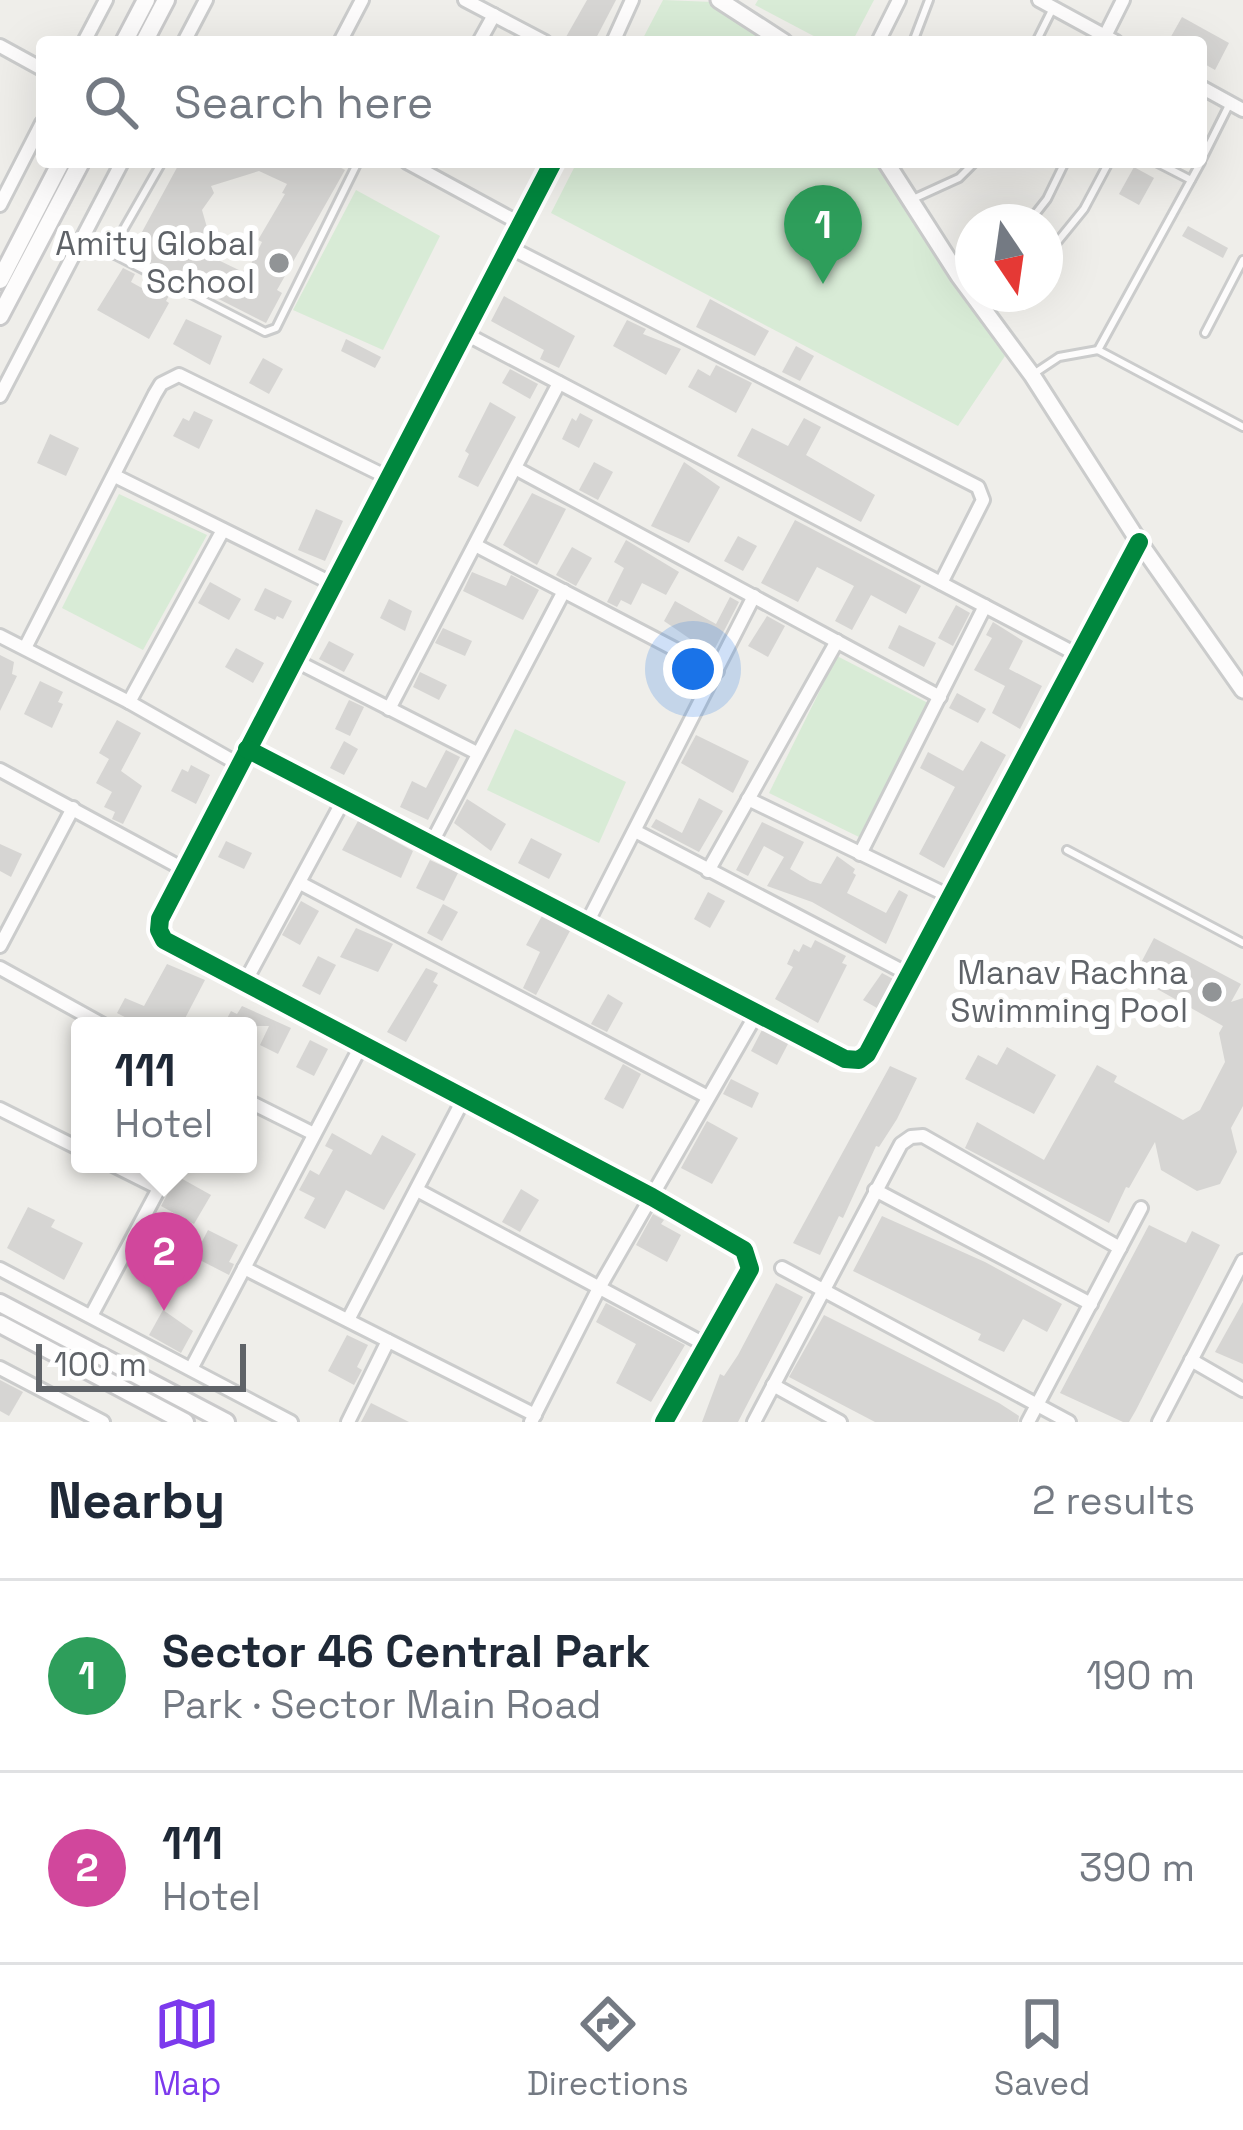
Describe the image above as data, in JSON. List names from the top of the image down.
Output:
{
  "places": ["Amity Global School", "Manav Rachna Swimming Pool"],
  "scale_bar": "100 m",
  "north": "bottom",
  "page": {
    "search": "Search here",
    "pins": ["1", "2"],
    "popup": ["111", "Hotel"],
    "scale": "100 m",
    "heading": ["Nearby", "2 results"],
    "list": [
      {
        "mark": "1",
        "name": "Sector 46 Central Park",
        "note": "Park · Sector Main Road",
        "value": "190 m"
      },
      {
        "mark": "2",
        "name": "111",
        "note": "Hotel",
        "value": "390 m"
      }
    ],
    "nav": ["Map", "Directions", "Saved"]
  }
}
